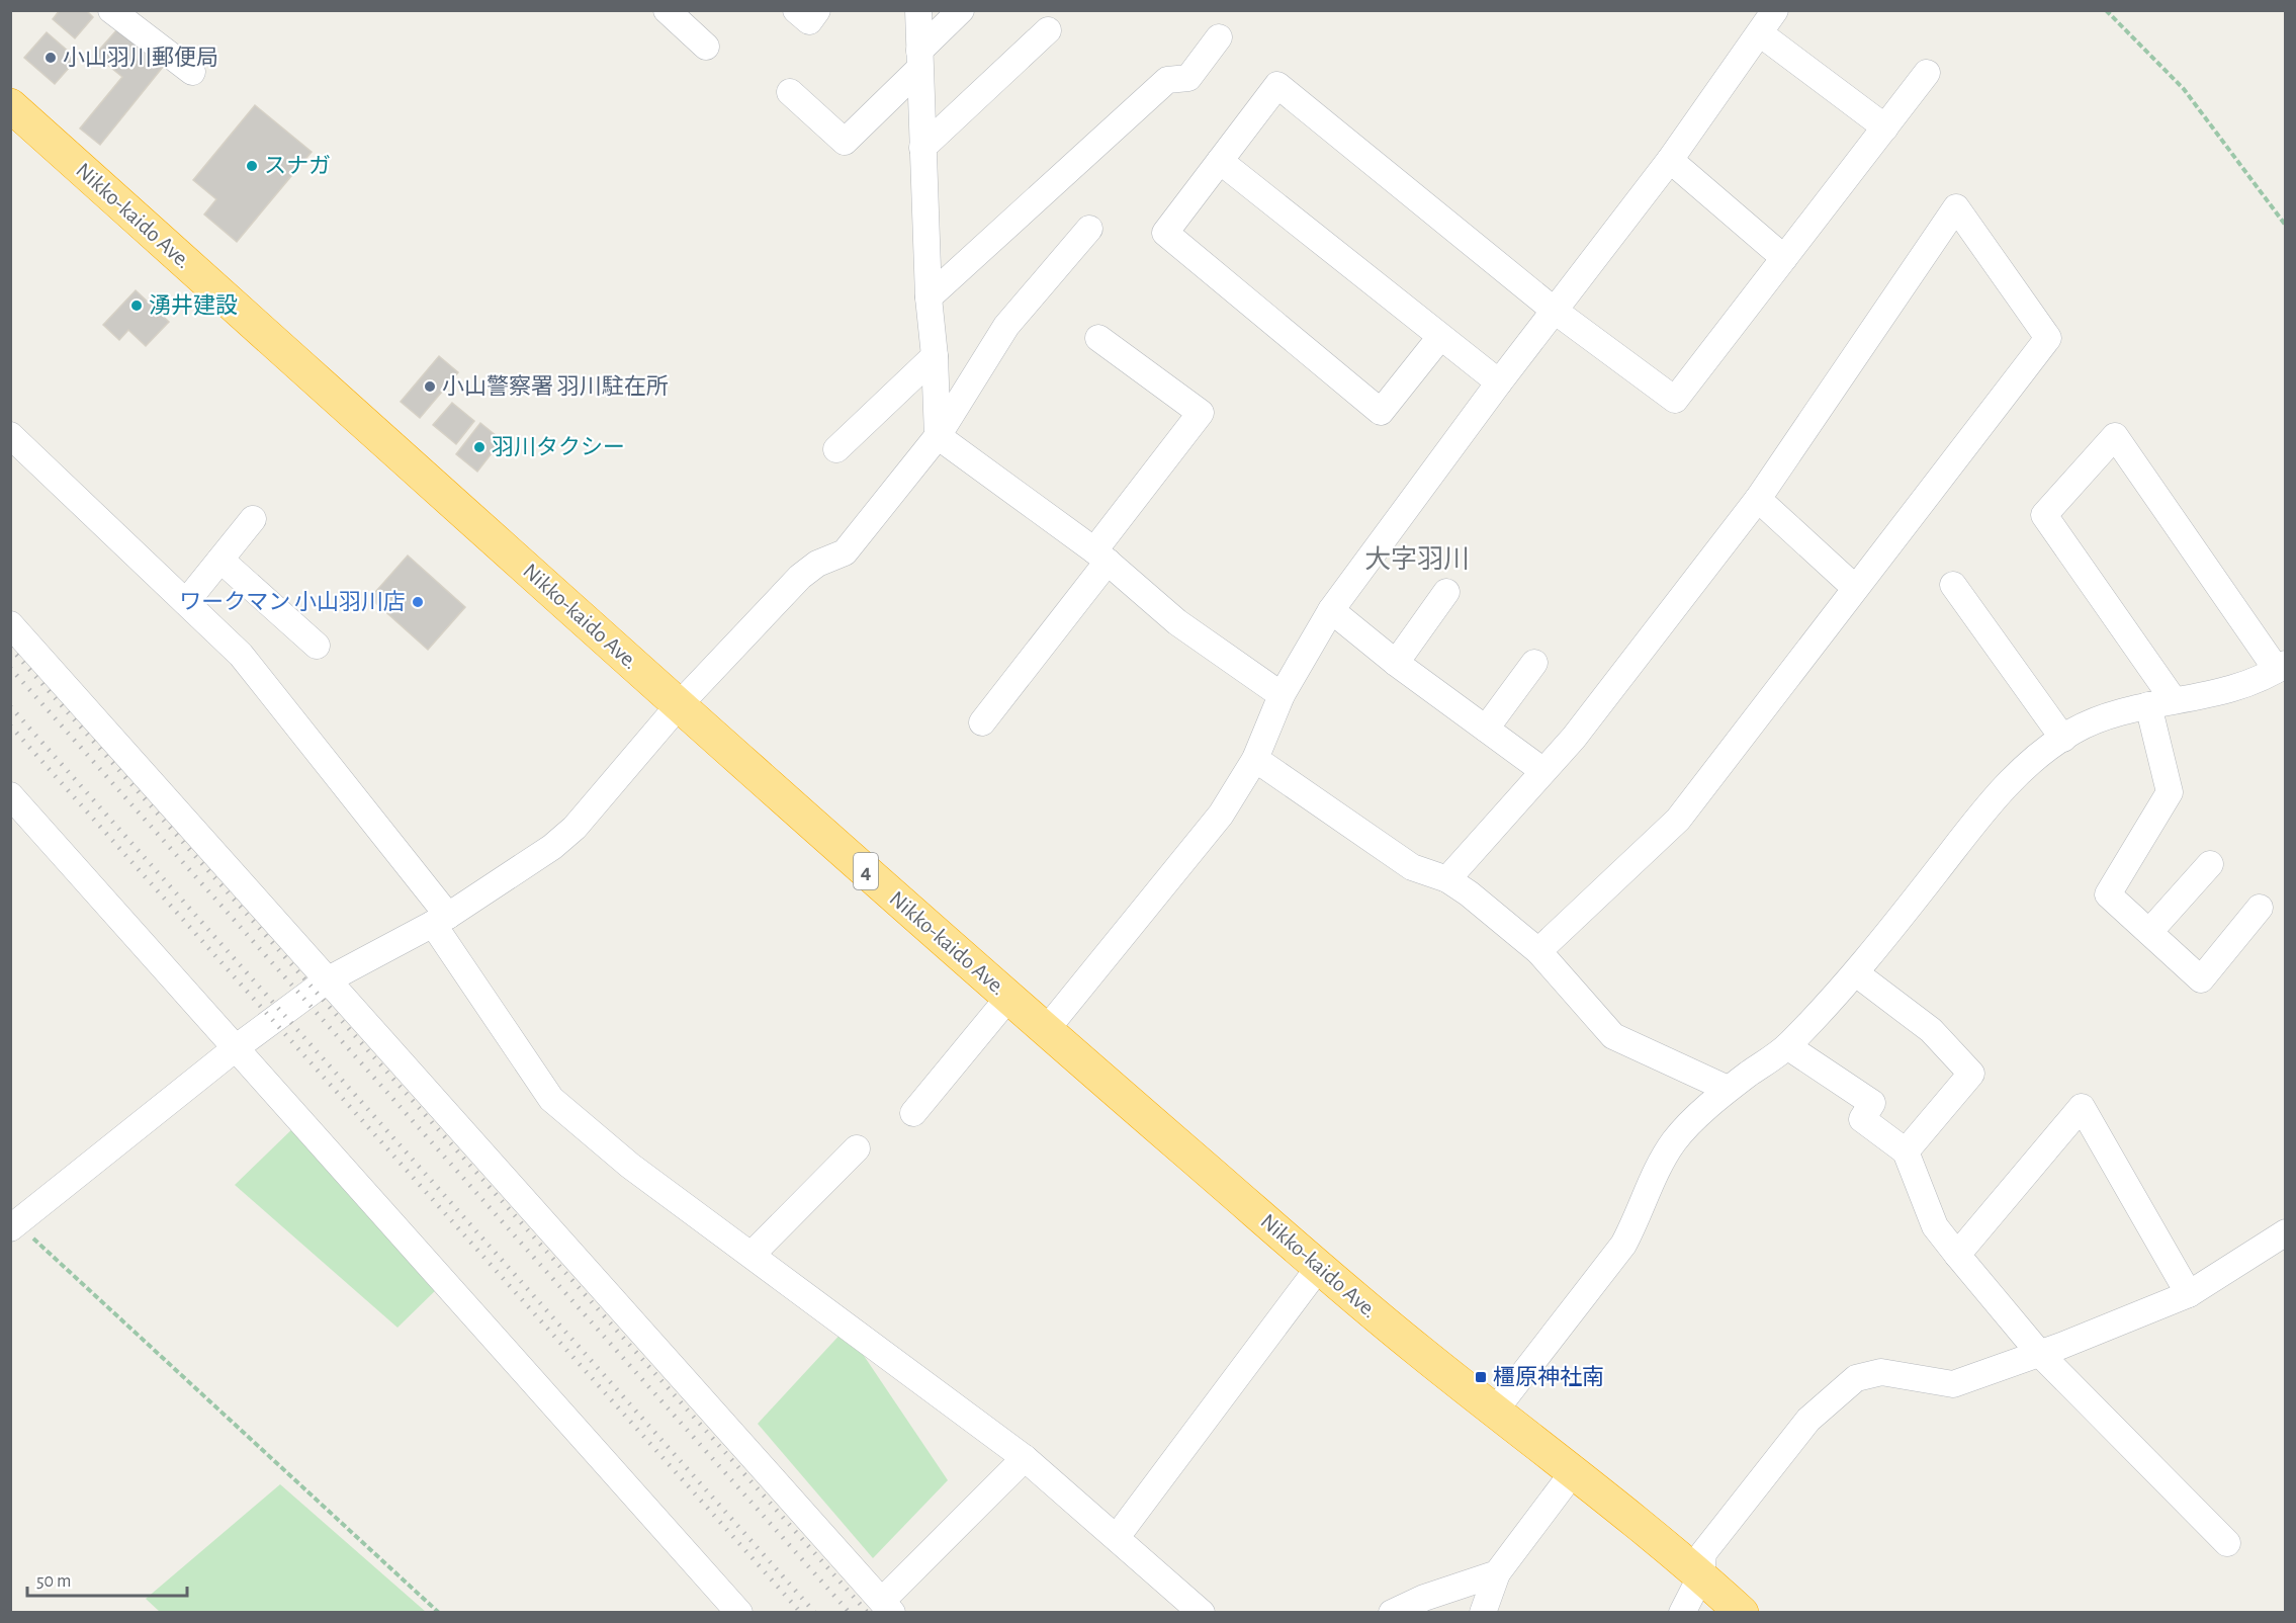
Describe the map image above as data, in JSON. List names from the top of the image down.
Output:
{
  "streets": {
    "highway": ["Nikko-kaido Ave.", "4"]
  },
  "districts": ["大字羽川"],
  "places": {
    "other": [
      "小山羽川郵便局",
      "スナガ",
      "湧井建設",
      "小山警察署 羽川駐在所",
      "羽川タクシー",
      "ワークマン 小山羽川店"
    ],
    "transit": ["橿原神社南"]
  },
  "scale_bar": "50 m"
}
